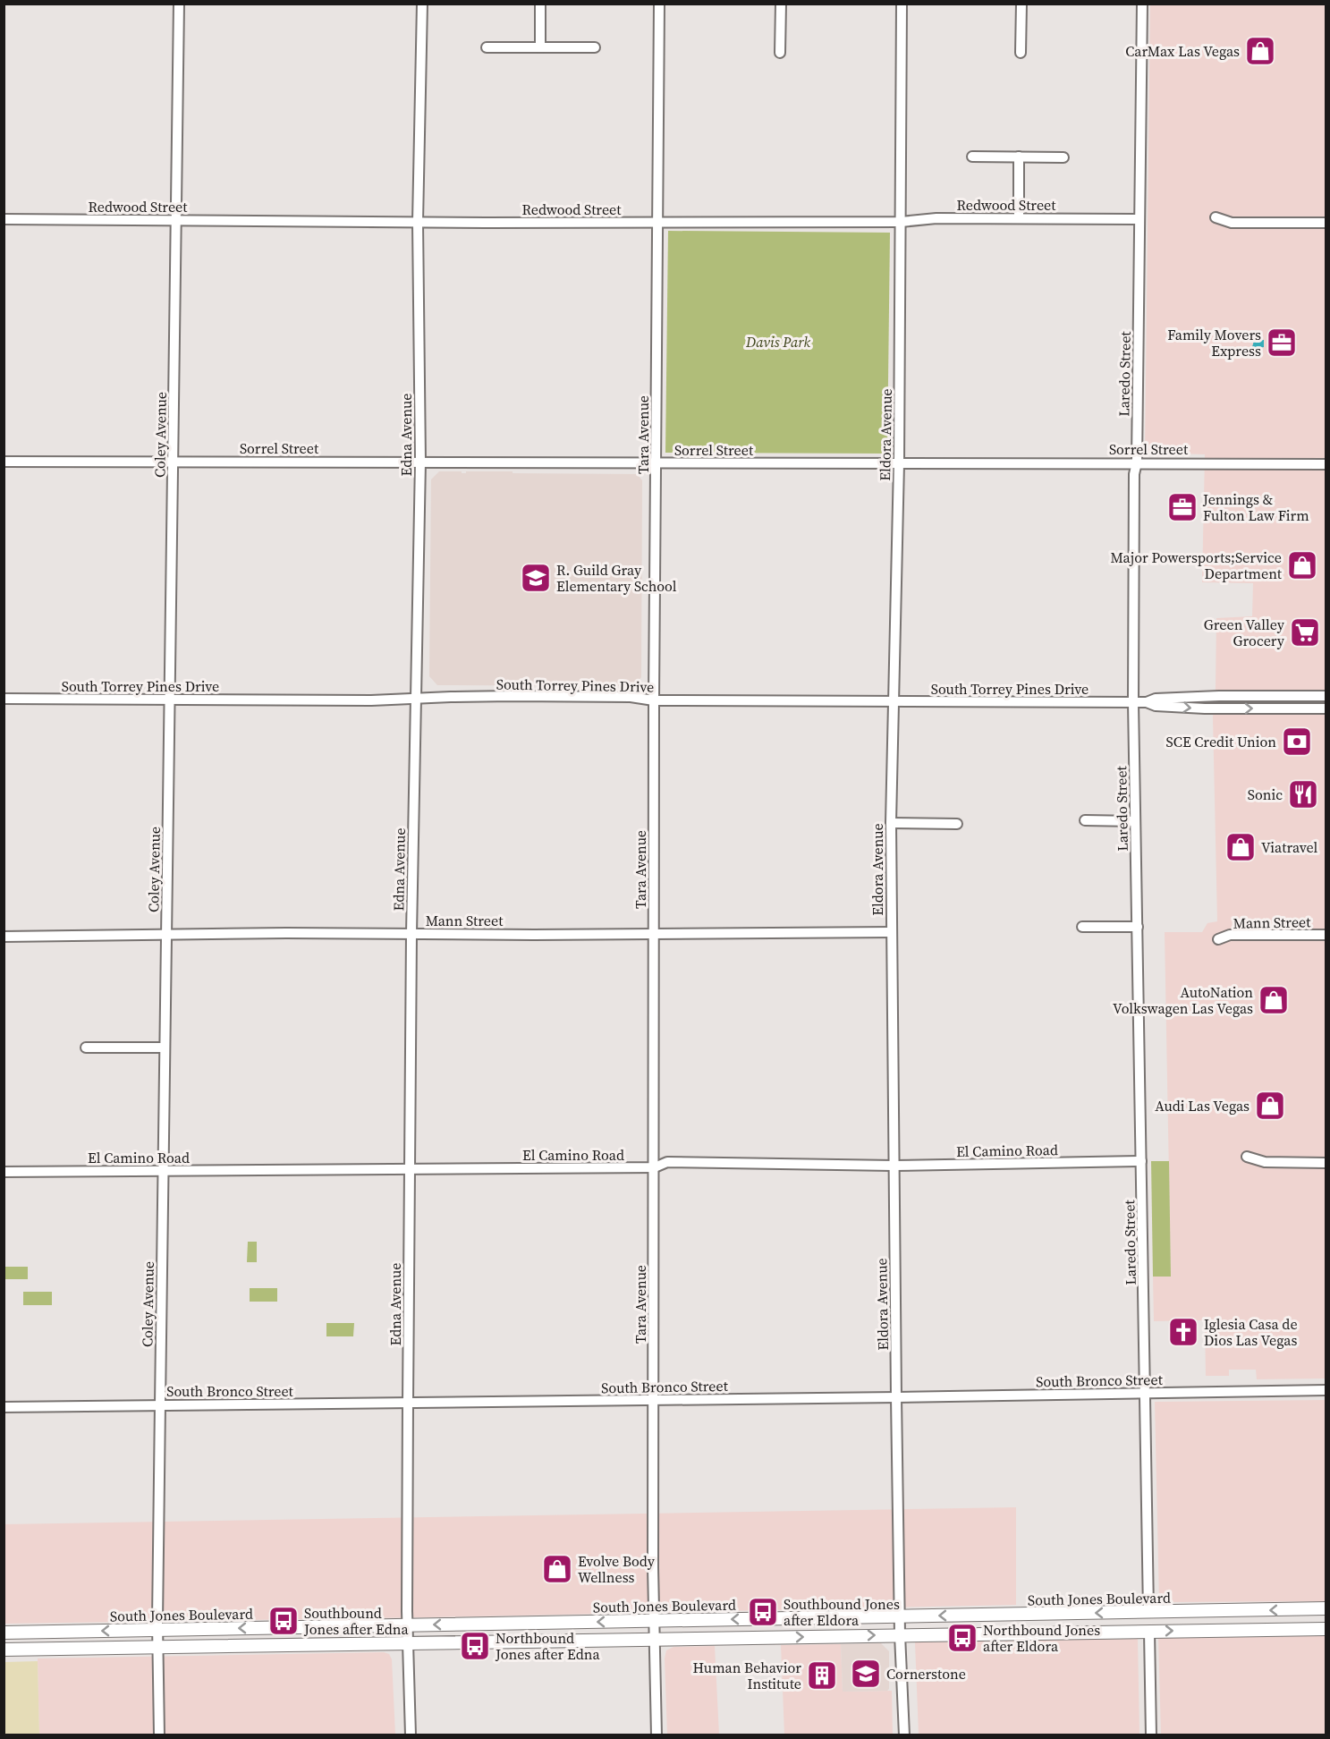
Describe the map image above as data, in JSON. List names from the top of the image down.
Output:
{
  "streets": {
    "main road": ["South Jones Boulevard"],
    "street": [
      "Redwood Street",
      "Laredo Street",
      "Coley Avenue",
      "Edna Avenue",
      "Tara Avenue",
      "Eldora Avenue",
      "Sorrel Street",
      "South Torrey Pines Drive",
      "Mann Street",
      "El Camino Road",
      "South Bronco Street"
    ]
  },
  "crossings": [
    ["Redwood Street", "Laredo Street"],
    ["Redwood Street", "Coley Avenue"],
    ["Redwood Street", "Edna Avenue"],
    ["Redwood Street", "Tara Avenue"],
    ["Redwood Street", "Eldora Avenue"],
    ["Laredo Street", "Sorrel Street"],
    ["Laredo Street", "South Torrey Pines Drive"],
    ["Laredo Street", "El Camino Road"],
    ["Laredo Street", "South Bronco Street"],
    ["Laredo Street", "South Jones Boulevard"],
    ["Coley Avenue", "Sorrel Street"],
    ["Coley Avenue", "South Torrey Pines Drive"],
    ["Coley Avenue", "Mann Street"],
    ["Coley Avenue", "El Camino Road"],
    ["Coley Avenue", "South Bronco Street"],
    ["Coley Avenue", "South Jones Boulevard"],
    ["Edna Avenue", "Sorrel Street"],
    ["Edna Avenue", "South Torrey Pines Drive"],
    ["Edna Avenue", "Mann Street"],
    ["Edna Avenue", "El Camino Road"],
    ["Edna Avenue", "South Bronco Street"],
    ["Edna Avenue", "South Jones Boulevard"],
    ["Tara Avenue", "Sorrel Street"],
    ["Tara Avenue", "South Torrey Pines Drive"],
    ["Tara Avenue", "Mann Street"],
    ["Tara Avenue", "El Camino Road"],
    ["Tara Avenue", "South Bronco Street"],
    ["Tara Avenue", "South Jones Boulevard"],
    ["Eldora Avenue", "Sorrel Street"],
    ["Eldora Avenue", "South Torrey Pines Drive"],
    ["Eldora Avenue", "Mann Street"],
    ["Eldora Avenue", "El Camino Road"],
    ["Eldora Avenue", "South Bronco Street"],
    ["Eldora Avenue", "South Jones Boulevard"]
  ],
  "parks": ["Davis Park"],
  "places": {
    "shop": [
      "CarMax Las Vegas",
      "Major Powersports;Service Department",
      "Viatravel",
      "AutoNation Volkswagen Las Vegas",
      "Audi Las Vegas",
      "Evolve Body Wellness"
    ],
    "office": ["Family Movers Express", "Jennings & Fulton Law Firm"],
    "school or university": ["R. Guild Gray Elementary School", "Cornerstone"],
    "supermarket": ["Green Valley Grocery"],
    "bank": ["SCE Credit Union"],
    "restaurant": ["Sonic"],
    "church": ["Iglesia Casa de Dios Las Vegas"],
    "bus stop": [
      "Southbound Jones after Eldora",
      "Southbound Jones after Edna",
      "Northbound Jones after Eldora",
      "Northbound Jones after Edna"
    ],
    "building": ["Human Behavior Institute"]
  }
}
